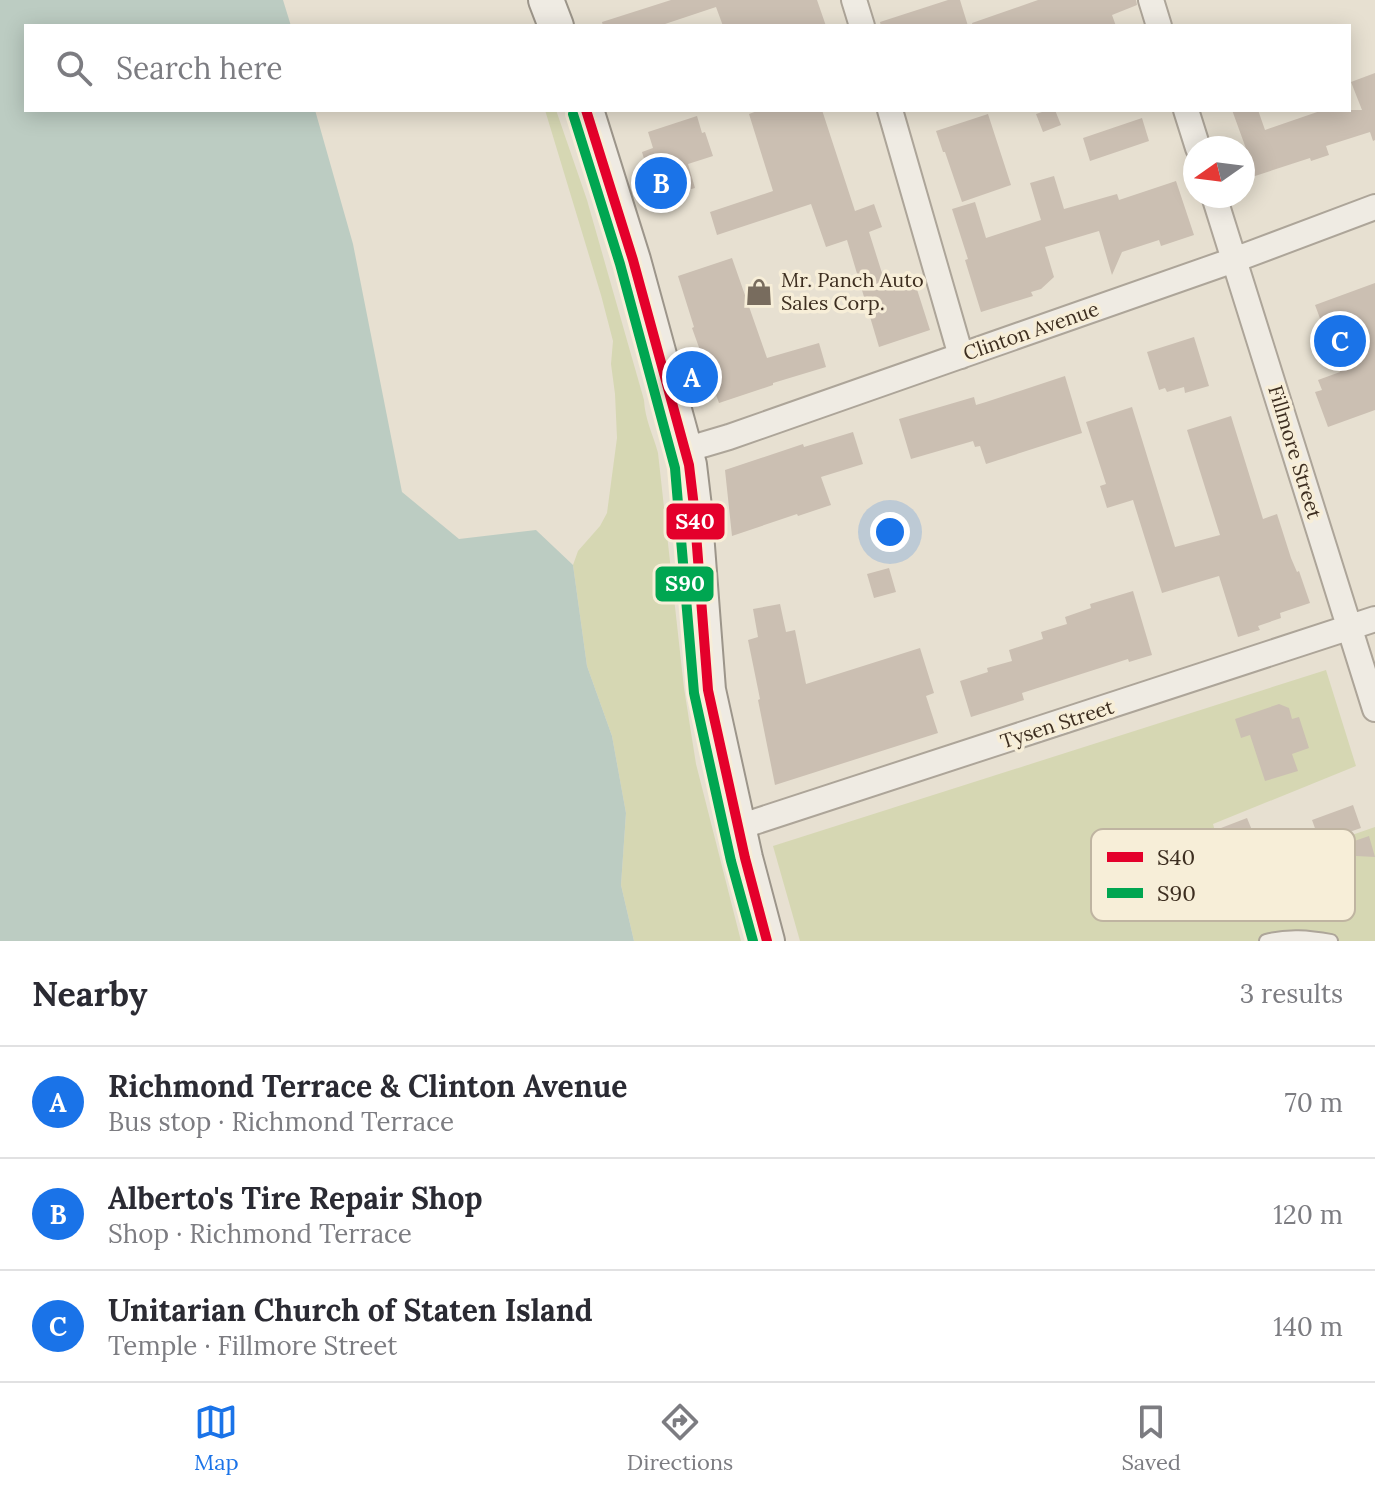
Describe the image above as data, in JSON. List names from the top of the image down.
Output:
{
  "streets": {
    "street": ["Clinton Avenue", "Fillmore Street", "Tysen Street"]
  },
  "crossings": [
    ["Clinton Avenue", "Fillmore Street"],
    ["Fillmore Street", "Tysen Street"]
  ],
  "places": {
    "shop": ["Mr. Panch Auto Sales Corp."]
  },
  "lines": ["transit line S40", "transit line S90"],
  "legend": ["S40", "S90"],
  "north": "left",
  "page": {
    "search": "Search here",
    "pins": ["B", "C", "A"],
    "heading": ["Nearby", "3 results"],
    "list": [
      {
        "mark": "A",
        "name": "Richmond Terrace & Clinton Avenue",
        "note": "Bus stop · Richmond Terrace",
        "value": "70 m"
      },
      {
        "mark": "B",
        "name": "Alberto's Tire Repair Shop",
        "note": "Shop · Richmond Terrace",
        "value": "120 m"
      },
      {
        "mark": "C",
        "name": "Unitarian Church of Staten Island",
        "note": "Temple · Fillmore Street",
        "value": "140 m"
      }
    ],
    "nav": ["Map", "Directions", "Saved"]
  }
}
